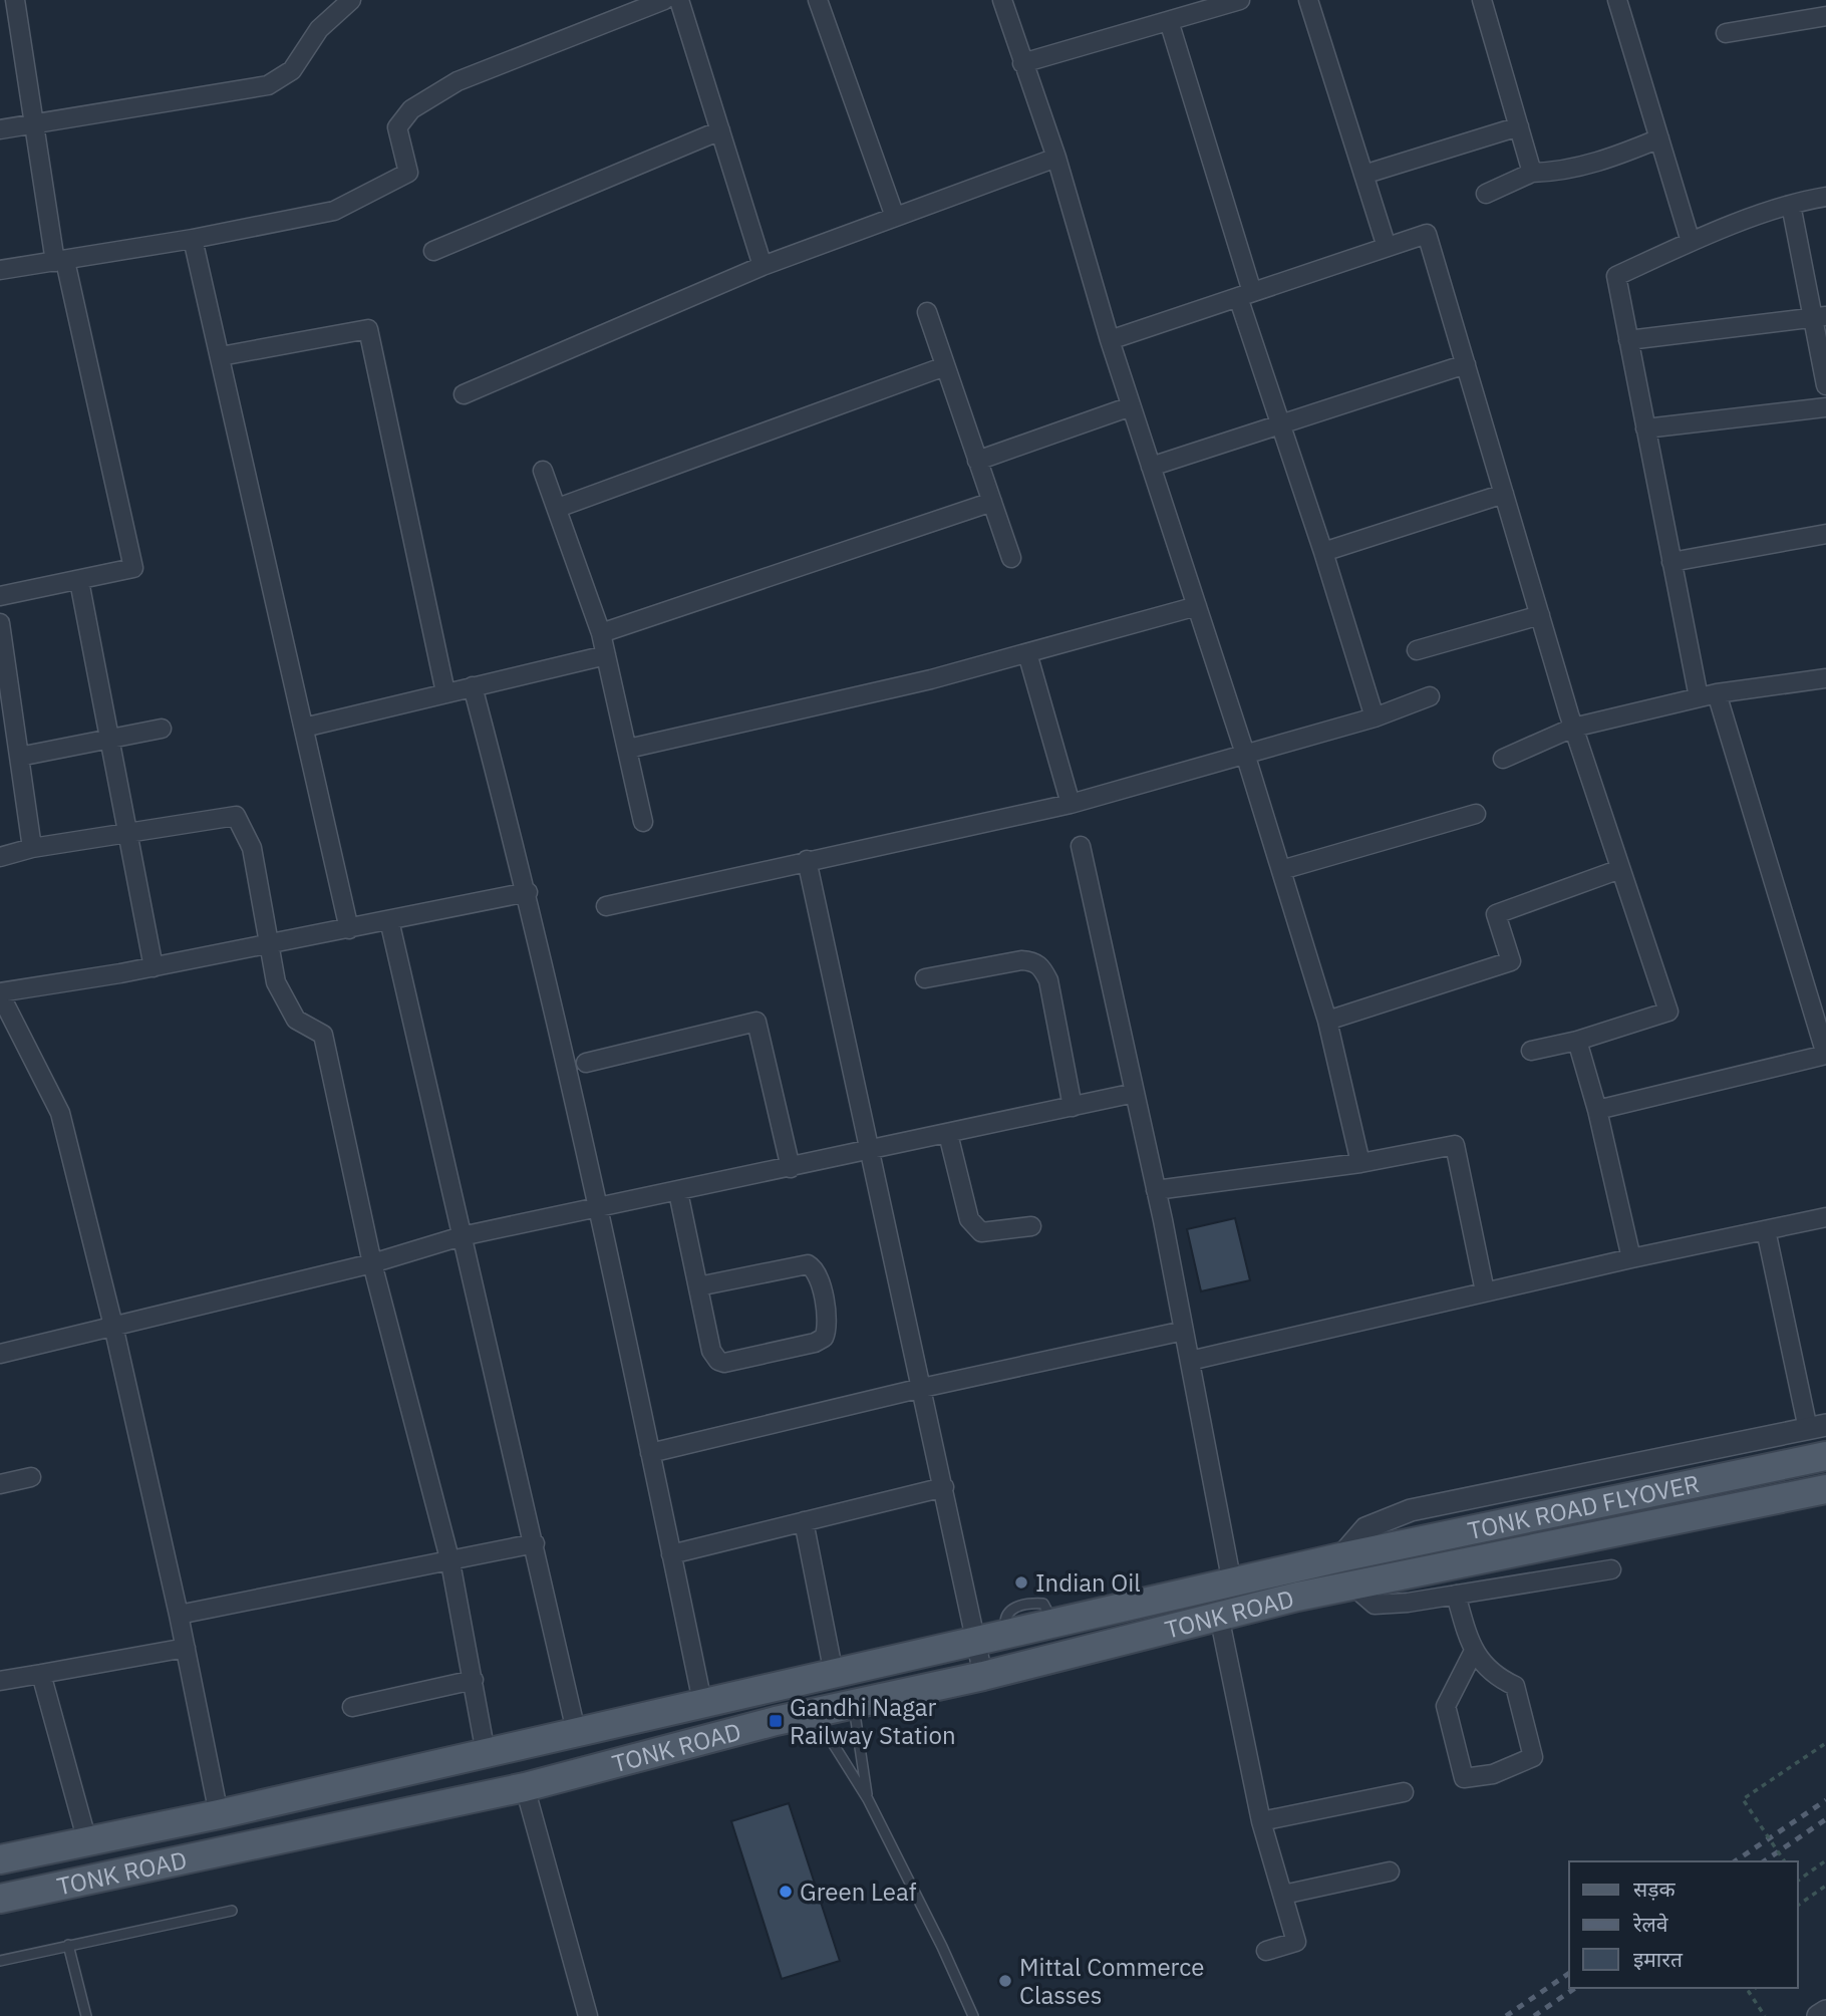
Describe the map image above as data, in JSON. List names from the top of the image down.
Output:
{
  "streets": {
    "main road": ["TONK ROAD FLYOVER", "TONK ROAD"]
  },
  "crossings": [
    ["TONK ROAD FLYOVER", "TONK ROAD"]
  ],
  "places": {
    "other": ["Indian Oil", "Green Leaf", "Mittal Commerce Classes"],
    "transit": ["Gandhi Nagar Railway Station"]
  },
  "legend": ["सड़क", "रेलवे", "इमारत"]
}
